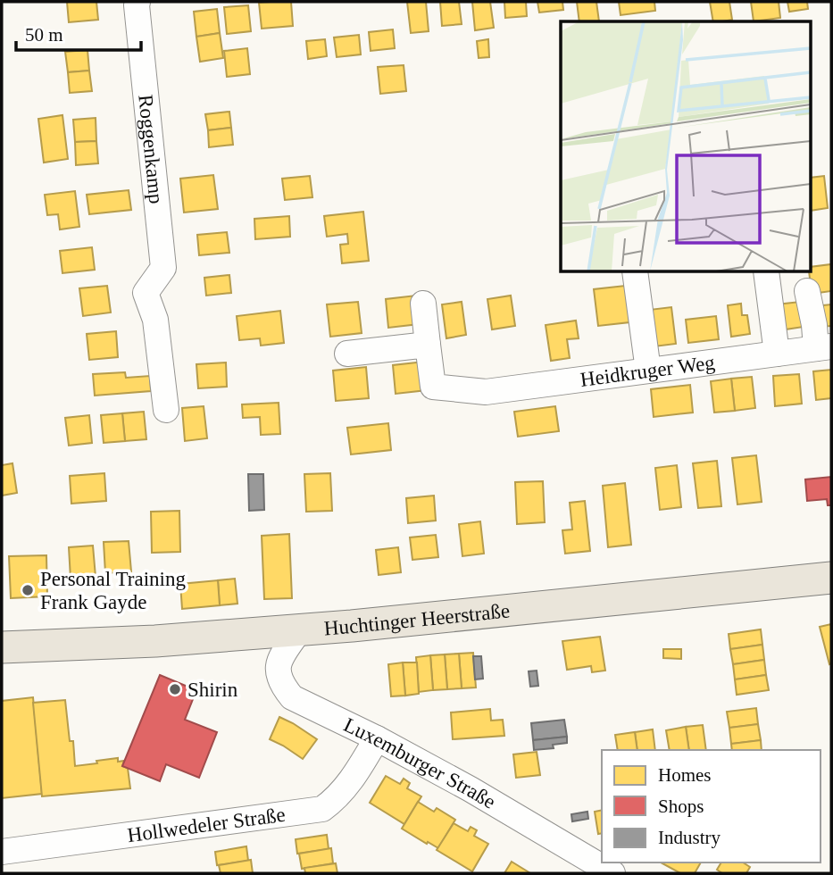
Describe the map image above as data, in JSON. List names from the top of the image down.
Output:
{
  "streets": {
    "main road": ["Huchtinger Heerstraße"],
    "street": [
      "Roggenkamp",
      "Heidkruger Weg",
      "Luxemburger Straße",
      "Hollwedeler Straße"
    ]
  },
  "crossings": [
    ["Huchtinger Heerstraße", "Luxemburger Straße"],
    ["Luxemburger Straße", "Hollwedeler Straße"]
  ],
  "places": ["Personal Training Frank Gayde", "Shirin"],
  "legend": ["Homes", "Shops", "Industry"],
  "scale_bar": "50 m"
}
